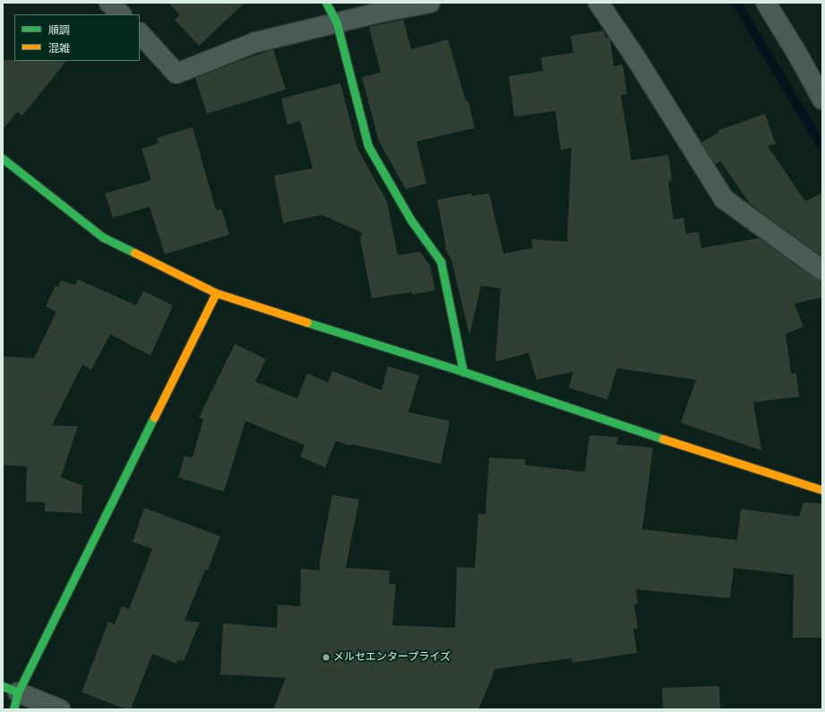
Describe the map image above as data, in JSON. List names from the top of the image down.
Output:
{
  "places": ["メルセエンタープライズ"],
  "legend": ["順調", "混雑"]
}
